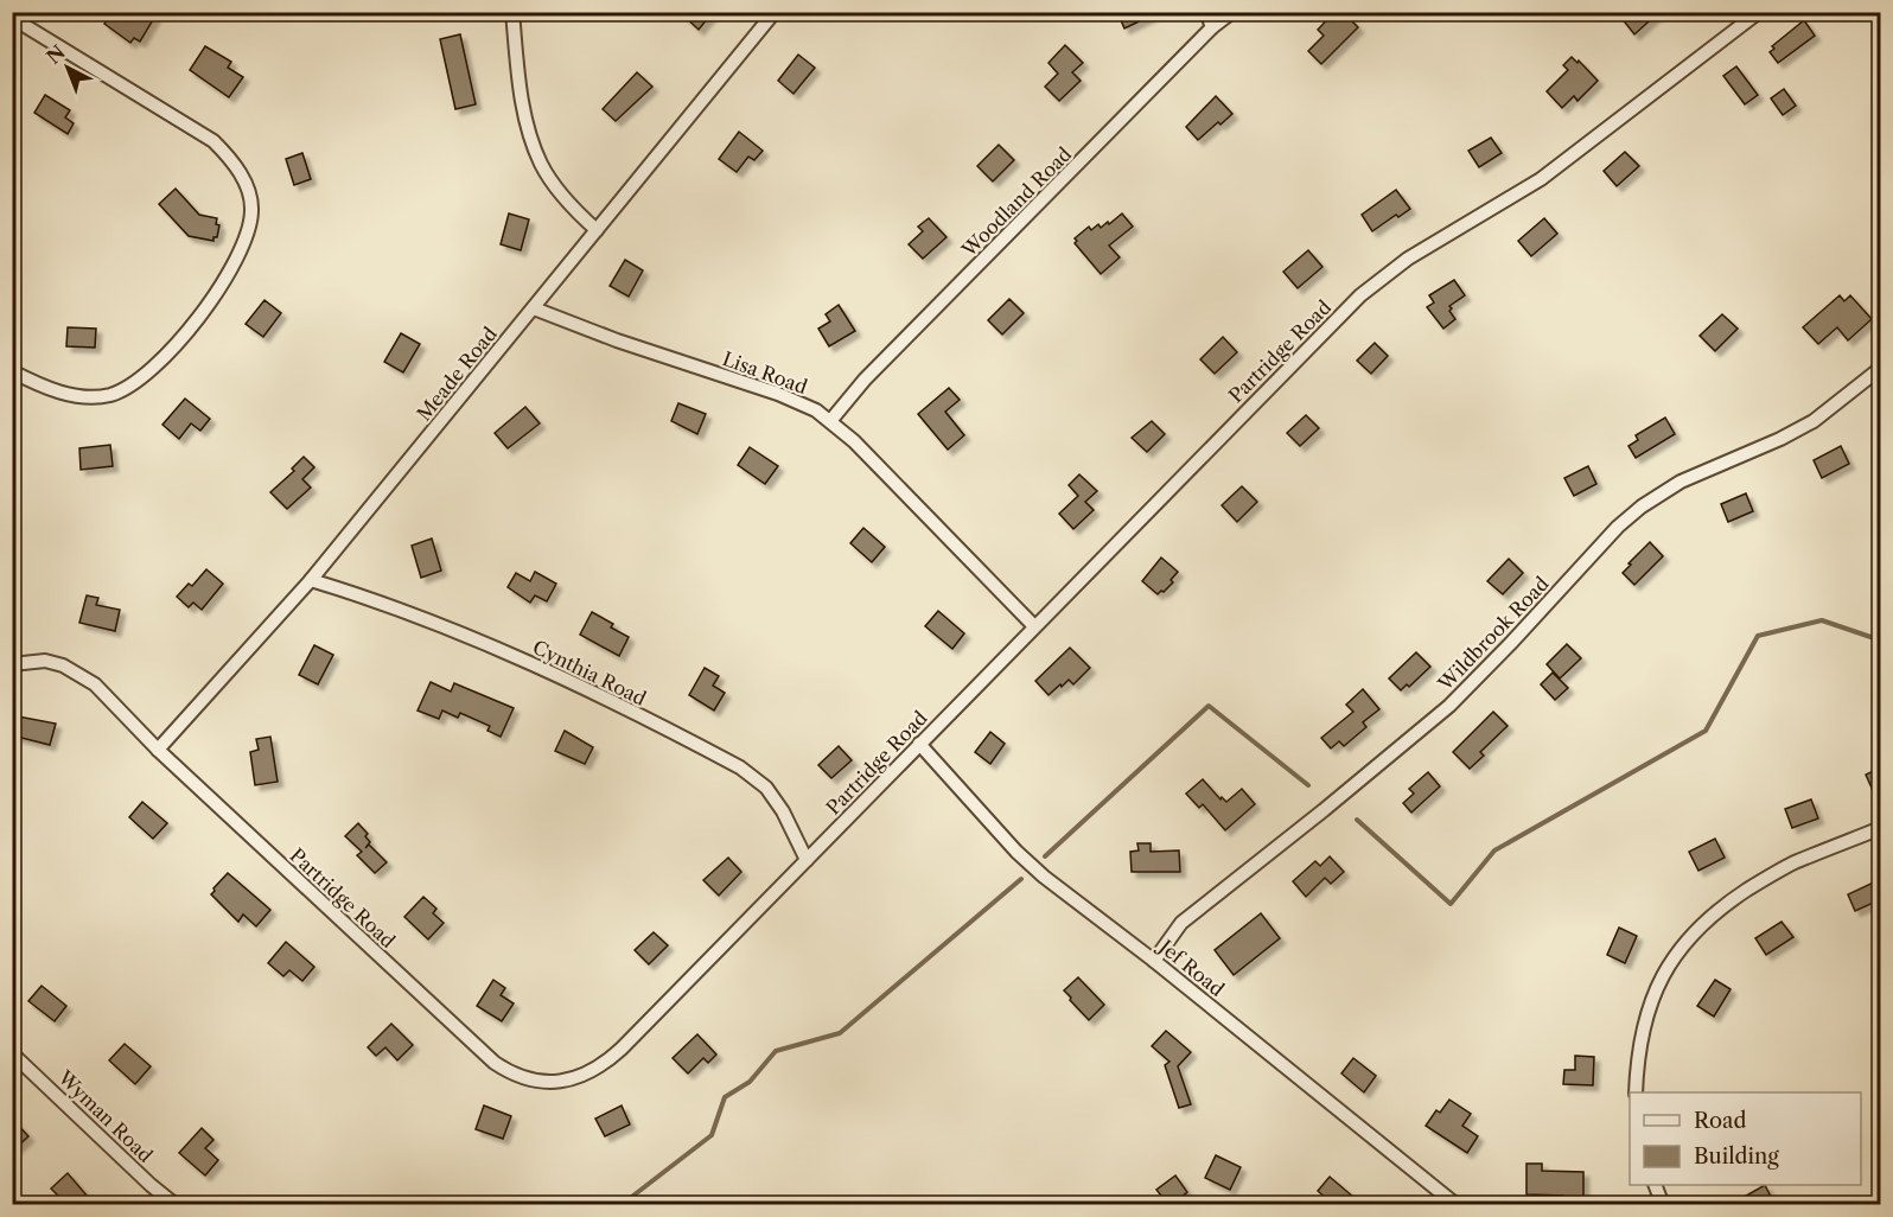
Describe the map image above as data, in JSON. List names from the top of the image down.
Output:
{
  "streets": {
    "street": [
      "Woodland Road",
      "Partridge Road",
      "Lisa Road",
      "Meade Road",
      "Wildbrook Road",
      "Cynthia Road",
      "Jef Road",
      "Wyman Road"
    ]
  },
  "crossings": [
    ["Woodland Road", "Lisa Road"],
    ["Partridge Road", "Lisa Road"],
    ["Partridge Road", "Meade Road"],
    ["Partridge Road", "Cynthia Road"],
    ["Partridge Road", "Jef Road"],
    ["Lisa Road", "Meade Road"],
    ["Meade Road", "Cynthia Road"],
    ["Wildbrook Road", "Jef Road"]
  ],
  "legend": ["Road", "Building"],
  "north": "top left"
}
